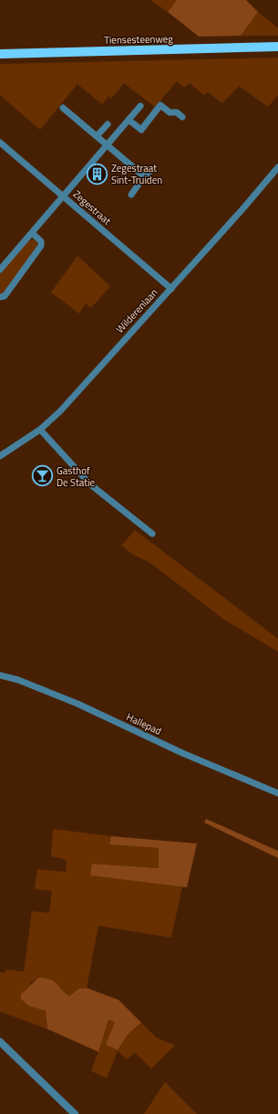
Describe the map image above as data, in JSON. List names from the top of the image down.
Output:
{
  "streets": {
    "main road": ["Tiensesteenweg"],
    "street": ["Zegestraat", "Wilderenlaan", "Hallepad"]
  },
  "crossings": [
    ["Zegestraat", "Wilderenlaan"]
  ],
  "places": {
    "building": ["Zegestraat Sint-Truiden"],
    "bar": ["Gasthof De Statie"]
  }
}
